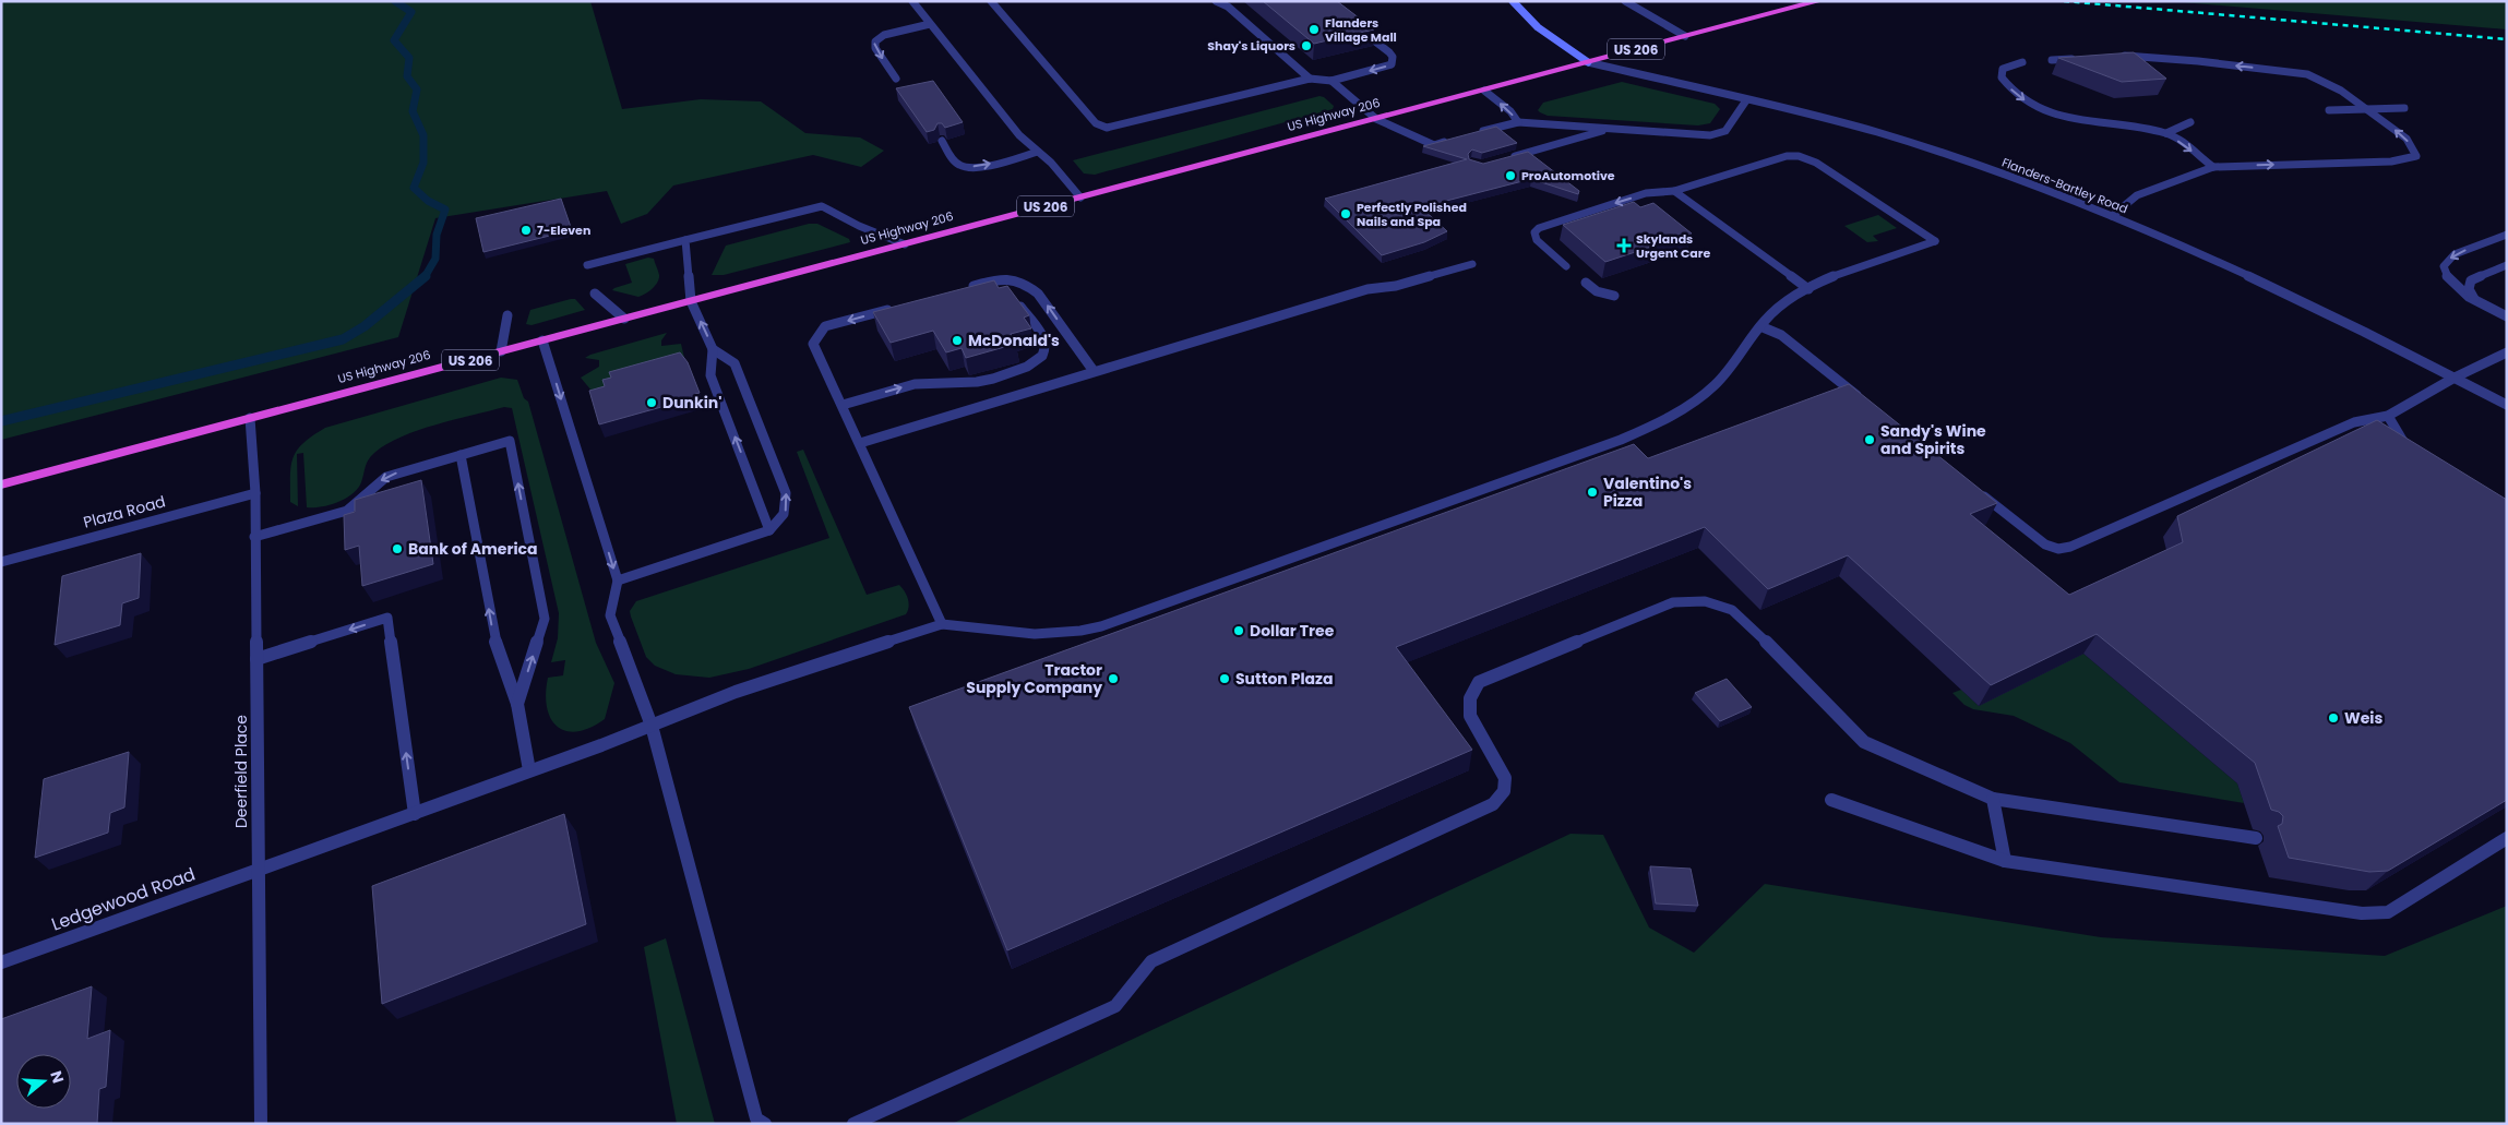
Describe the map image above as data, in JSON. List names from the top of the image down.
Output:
{
  "streets": {
    "highway": ["US 206", "US Highway 206"],
    "street": [
      "Flanders-Bartley Road",
      "Plaza Road",
      "Deerfield Place",
      "Ledgewood Road"
    ]
  },
  "crossings": [
    ["US Highway 206", "Flanders-Bartley Road"],
    ["US Highway 206", "Deerfield Place"],
    ["Plaza Road", "Deerfield Place"],
    ["Deerfield Place", "Ledgewood Road"]
  ],
  "places": {
    "other": [
      "Flanders Village Mall",
      "Shay's Liquors",
      "ProAutomotive",
      "Perfectly Polished Nails and Spa",
      "7-Eleven",
      "McDonald's",
      "Dunkin'",
      "Sandy's Wine and Spirits",
      "Valentino's Pizza",
      "Bank of America",
      "Dollar Tree",
      "Tractor Supply Company",
      "Sutton Plaza",
      "Weis"
    ],
    "health": ["Skylands Urgent Care"]
  },
  "north": "right"
}
